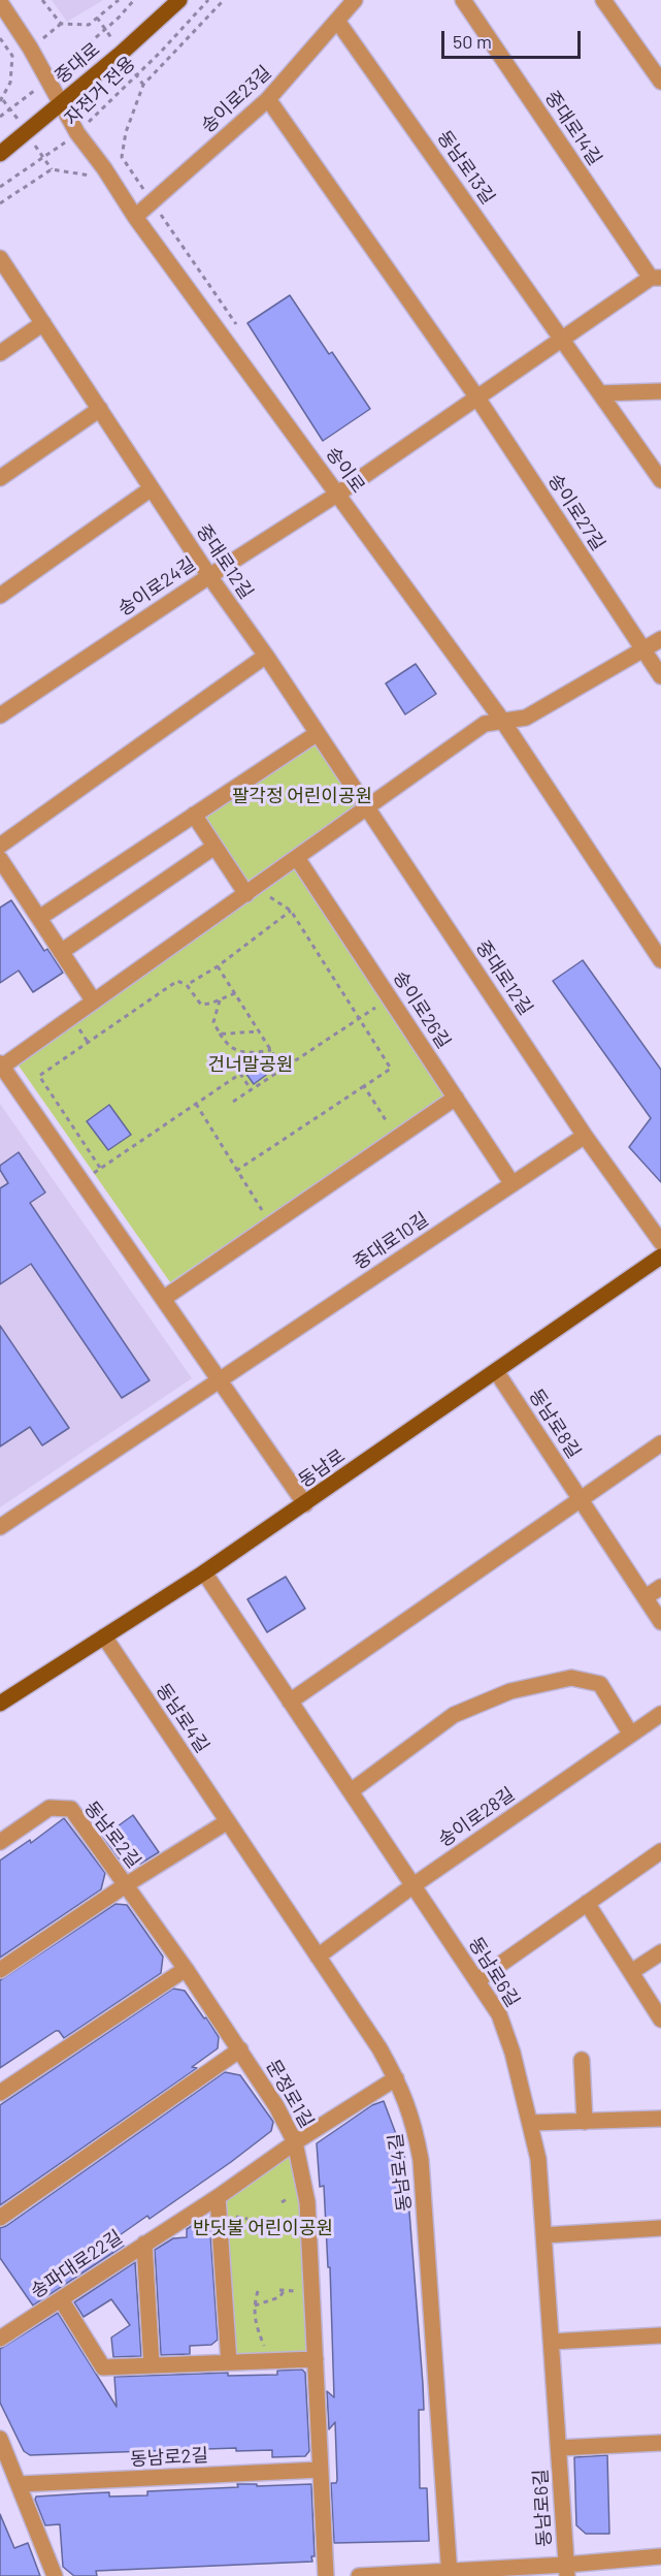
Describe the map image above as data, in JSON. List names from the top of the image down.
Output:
{
  "streets": {
    "main road": ["중대로", "동남로"],
    "street": [
      "송이로23길",
      "중대로14길",
      "동남로13길",
      "송이로",
      "송이로27길",
      "중대로12길",
      "송이로24길",
      "송이로26길",
      "중대로10길",
      "동남로8길",
      "동남로4길",
      "송이로28길",
      "동남로2길",
      "동남로6길",
      "문정로1길",
      "송파대로22길"
    ],
    "path": ["자전거 전용"]
  },
  "crossings": [
    ["중대로", "송이로"],
    ["자전거 전용", "송이로"],
    ["송이로23길", "동남로13길"],
    ["송이로23길", "송이로"],
    ["송이로", "송이로24길"],
    ["중대로12길", "송이로24길"],
    ["중대로12길", "중대로10길"],
    ["송이로26길", "중대로10길"],
    ["동남로8길", "동남로"],
    ["동남로", "동남로4길"],
    ["동남로", "동남로6길"],
    ["동남로4길", "송이로28길"],
    ["동남로4길", "송파대로22길"],
    ["송이로28길", "동남로6길"],
    ["동남로2길", "문정로1길"],
    ["문정로1길", "송파대로22길"]
  ],
  "parks": ["팔각정 어린이공원", "건너말공원", "반딧불 어린이공원"],
  "scale_bar": "50 m"
}
